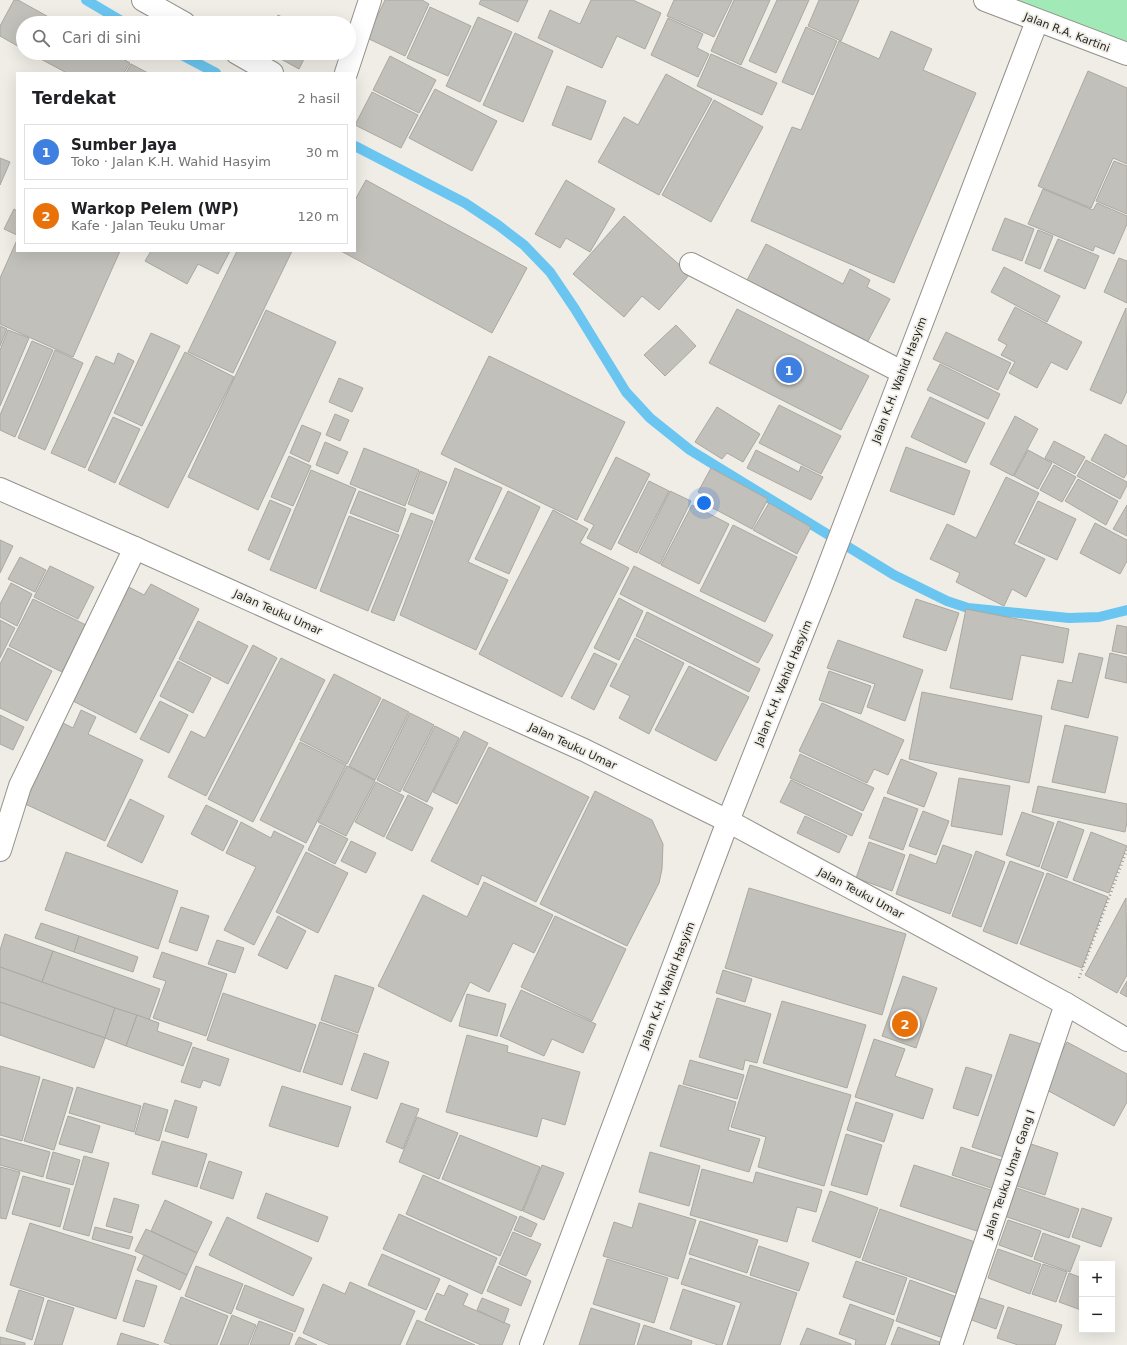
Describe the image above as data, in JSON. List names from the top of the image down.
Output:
{
  "streets": {
    "street": [
      "Jalan R.A. Kartini",
      "Jalan K.H. Wahid Hasyim",
      "Jalan Teuku Umar",
      "Jalan Teuku Umar Gang I"
    ]
  },
  "crossings": [
    ["Jalan R.A. Kartini", "Jalan K.H. Wahid Hasyim"],
    ["Jalan K.H. Wahid Hasyim", "Jalan Teuku Umar"],
    ["Jalan Teuku Umar", "Jalan Teuku Umar Gang I"]
  ],
  "page": {
    "search": "Cari di sini",
    "heading": ["Terdekat", "2 hasil"],
    "list": [
      {
        "mark": "1",
        "name": "Sumber Jaya",
        "note": "Toko · Jalan K.H. Wahid Hasyim",
        "value": "30 m"
      },
      {
        "mark": "2",
        "name": "Warkop Pelem (WP)",
        "note": "Kafe · Jalan Teuku Umar",
        "value": "120 m"
      }
    ],
    "pins": ["1", "2"],
    "map_buttons": ["+", "−"]
  }
}
